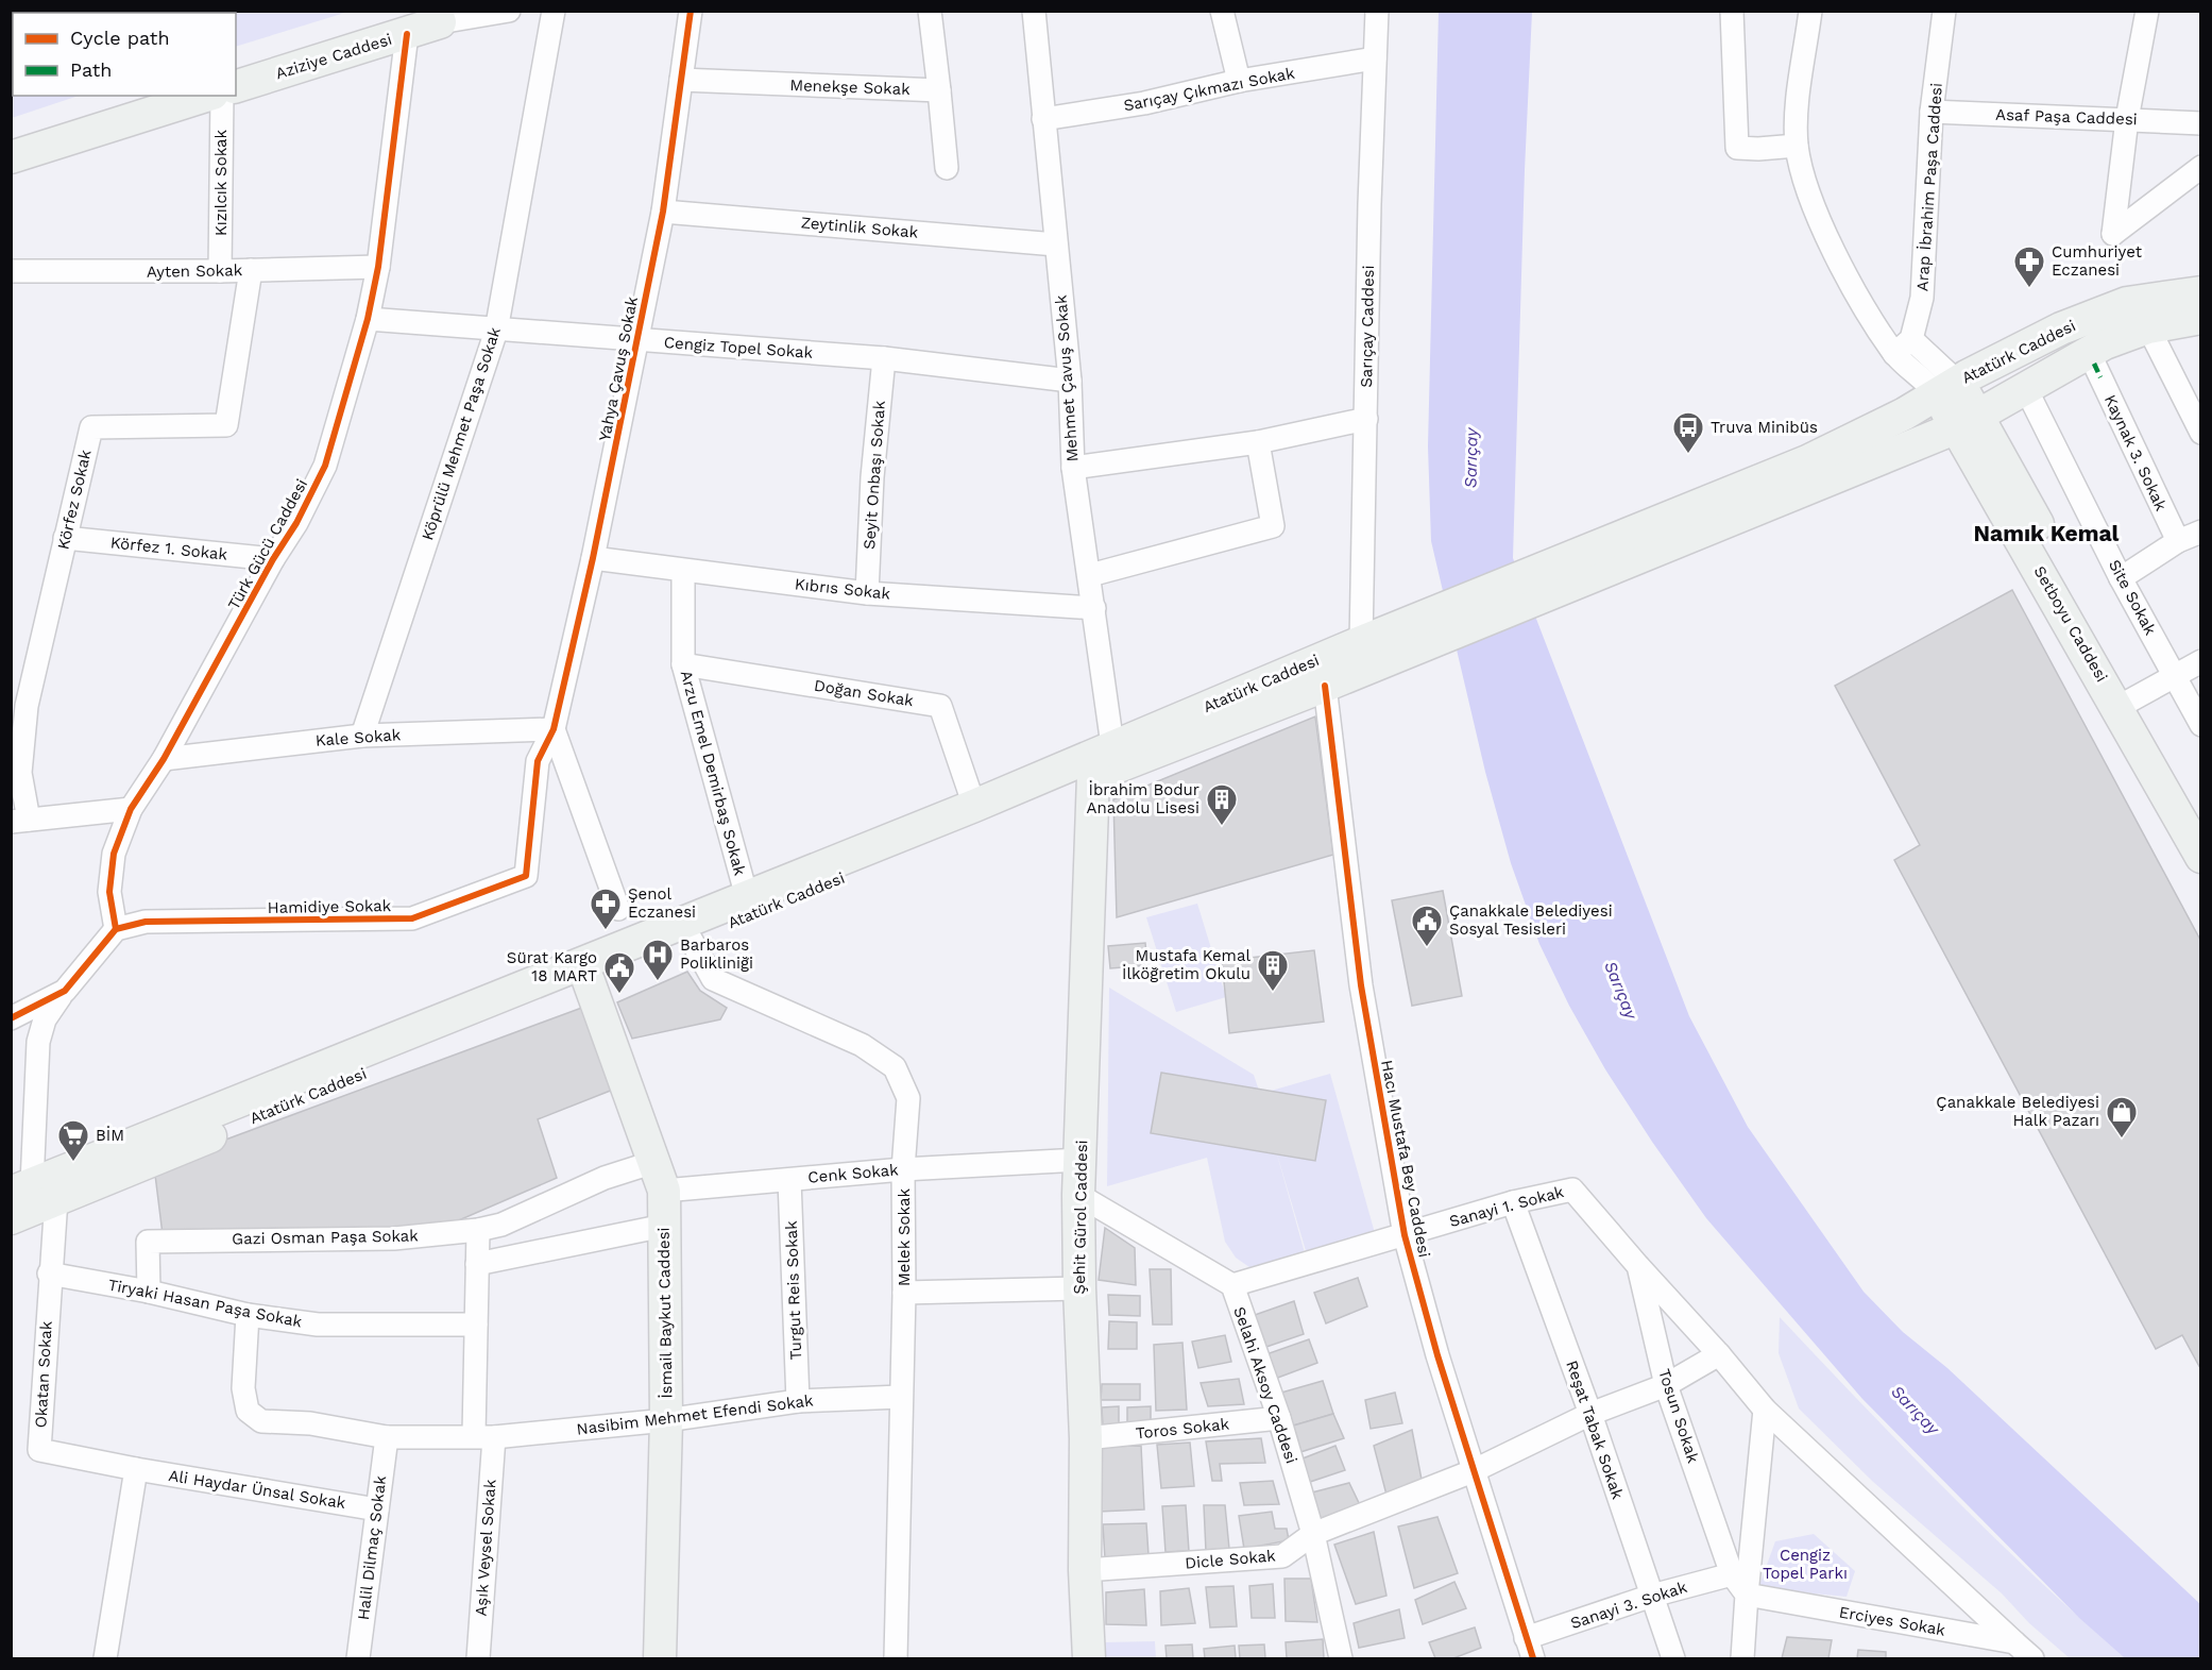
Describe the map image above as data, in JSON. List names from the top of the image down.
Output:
{
  "streets": {
    "main road": [
      "Aziziye Caddesi",
      "Atatürk Caddesi",
      "Setboyu Caddesi",
      "Şehit Gürol Caddesi",
      "İsmail Baykut Caddesi"
    ],
    "street": [
      "Menekşe Sokak",
      "Sarıçay Çıkmazı Sokak",
      "Asaf Paşa Caddesi",
      "Kızılcık Sokak",
      "Arap İbrahim Paşa Caddesi",
      "Zeytinlik Sokak",
      "Ayten Sokak",
      "Sarıçay Caddesi",
      "Cengiz Topel Sokak",
      "Yahya Çavuş Sokak",
      "Mehmet Çavuş Sokak",
      "Köprülü Mehmet Paşa Sokak",
      "Kaynak 3. Sokak",
      "Seyit Onbaşı Sokak",
      "Körfez Sokak",
      "Türk Gücü Caddesi",
      "Körfez 1. Sokak",
      "Kıbrıs Sokak",
      "Site Sokak",
      "Doğan Sokak",
      "Kale Sokak",
      "Arzu Emel Demirbaş Sokak",
      "Hamidiye Sokak",
      "Hacı Mustafa Bey Caddesi",
      "Cenk Sokak",
      "Sanayi 1. Sokak",
      "Gazi Osman Paşa Sokak",
      "Melek Sokak",
      "Turgut Reis Sokak",
      "Tiryaki Hasan Paşa Sokak",
      "Okatan Sokak",
      "Selahi Aksoy Caddesi",
      "Nasibim Mehmet Efendi Sokak",
      "Tosun Sokak",
      "Toros Sokak",
      "Reşat Tabak Sokak",
      "Ali Haydar Ünsal Sokak",
      "Halil Dilmaç Sokak",
      "Aşık Veysel Sokak",
      "Dicle Sokak",
      "Sanayi 3. Sokak",
      "Erciyes Sokak"
    ]
  },
  "crossings": [
    ["Aziziye Caddesi", "Türk Gücü Caddesi"],
    ["Menekşe Sokak", "Yahya Çavuş Sokak"],
    ["Sarıçay Çıkmazı Sokak", "Sarıçay Caddesi"],
    ["Sarıçay Çıkmazı Sokak", "Mehmet Çavuş Sokak"],
    ["Asaf Paşa Caddesi", "Arap İbrahim Paşa Caddesi"],
    ["Kızılcık Sokak", "Ayten Sokak"],
    ["Zeytinlik Sokak", "Yahya Çavuş Sokak"],
    ["Zeytinlik Sokak", "Mehmet Çavuş Sokak"],
    ["Ayten Sokak", "Körfez Sokak"],
    ["Ayten Sokak", "Türk Gücü Caddesi"],
    ["Sarıçay Caddesi", "Atatürk Caddesi"],
    ["Cengiz Topel Sokak", "Yahya Çavuş Sokak"],
    ["Cengiz Topel Sokak", "Mehmet Çavuş Sokak"],
    ["Cengiz Topel Sokak", "Köprülü Mehmet Paşa Sokak"],
    ["Cengiz Topel Sokak", "Seyit Onbaşı Sokak"],
    ["Cengiz Topel Sokak", "Türk Gücü Caddesi"],
    ["Atatürk Caddesi", "Mehmet Çavuş Sokak"],
    ["Atatürk Caddesi", "Doğan Sokak"],
    ["Atatürk Caddesi", "Arzu Emel Demirbaş Sokak"],
    ["Atatürk Caddesi", "Hacı Mustafa Bey Caddesi"],
    ["Atatürk Caddesi", "Şehit Gürol Caddesi"],
    ["Atatürk Caddesi", "Melek Sokak"],
    ["Atatürk Caddesi", "İsmail Baykut Caddesi"],
    ["Atatürk Caddesi", "Okatan Sokak"],
    ["Yahya Çavuş Sokak", "Kıbrıs Sokak"],
    ["Yahya Çavuş Sokak", "Kale Sokak"],
    ["Yahya Çavuş Sokak", "Hamidiye Sokak"],
    ["Mehmet Çavuş Sokak", "Kıbrıs Sokak"],
    ["Köprülü Mehmet Paşa Sokak", "Kale Sokak"],
    ["Seyit Onbaşı Sokak", "Kıbrıs Sokak"],
    ["Körfez Sokak", "Körfez 1. Sokak"],
    ["Türk Gücü Caddesi", "Körfez 1. Sokak"],
    ["Türk Gücü Caddesi", "Kale Sokak"],
    ["Türk Gücü Caddesi", "Hamidiye Sokak"],
    ["Kıbrıs Sokak", "Arzu Emel Demirbaş Sokak"],
    ["Site Sokak", "Setboyu Caddesi"],
    ["Doğan Sokak", "Arzu Emel Demirbaş Sokak"],
    ["Kale Sokak", "Hamidiye Sokak"],
    ["Hacı Mustafa Bey Caddesi", "Sanayi 1. Sokak"],
    ["Hacı Mustafa Bey Caddesi", "Dicle Sokak"],
    ["Hacı Mustafa Bey Caddesi", "Sanayi 3. Sokak"],
    ["Cenk Sokak", "Şehit Gürol Caddesi"],
    ["Cenk Sokak", "Gazi Osman Paşa Sokak"],
    ["Cenk Sokak", "Melek Sokak"],
    ["Cenk Sokak", "Turgut Reis Sokak"],
    ["Cenk Sokak", "İsmail Baykut Caddesi"],
    ["Sanayi 1. Sokak", "Selahi Aksoy Caddesi"],
    ["Sanayi 1. Sokak", "Tosun Sokak"],
    ["Sanayi 1. Sokak", "Reşat Tabak Sokak"],
    ["Şehit Gürol Caddesi", "Selahi Aksoy Caddesi"],
    ["Şehit Gürol Caddesi", "Toros Sokak"],
    ["Şehit Gürol Caddesi", "Dicle Sokak"],
    ["Gazi Osman Paşa Sokak", "Tiryaki Hasan Paşa Sokak"],
    ["Gazi Osman Paşa Sokak", "İsmail Baykut Caddesi"],
    ["Melek Sokak", "Nasibim Mehmet Efendi Sokak"],
    ["Turgut Reis Sokak", "Nasibim Mehmet Efendi Sokak"],
    ["Tiryaki Hasan Paşa Sokak", "Okatan Sokak"],
    ["Tiryaki Hasan Paşa Sokak", "Nasibim Mehmet Efendi Sokak"],
    ["İsmail Baykut Caddesi", "Nasibim Mehmet Efendi Sokak"],
    ["Okatan Sokak", "Ali Haydar Ünsal Sokak"],
    ["Selahi Aksoy Caddesi", "Toros Sokak"],
    ["Selahi Aksoy Caddesi", "Dicle Sokak"],
    ["Nasibim Mehmet Efendi Sokak", "Halil Dilmaç Sokak"],
    ["Nasibim Mehmet Efendi Sokak", "Aşık Veysel Sokak"],
    ["Tosun Sokak", "Dicle Sokak"],
    ["Tosun Sokak", "Sanayi 3. Sokak"],
    ["Tosun Sokak", "Erciyes Sokak"],
    ["Reşat Tabak Sokak", "Dicle Sokak"],
    ["Reşat Tabak Sokak", "Sanayi 3. Sokak"],
    ["Ali Haydar Ünsal Sokak", "Halil Dilmaç Sokak"]
  ],
  "districts": ["Namık Kemal"],
  "water": ["Sarıçay"],
  "parks": ["Cengiz Topel Parkı"],
  "places": {
    "pharmacy": ["Cumhuriyet Eczanesi", "Şenol Eczanesi"],
    "bus stop": ["Truva Minibüs"],
    "building": ["İbrahim Bodur Anadolu Lisesi", "Mustafa Kemal İlköğretim Okulu"],
    "public building": ["Çanakkale Belediyesi Sosyal Tesisleri", "Sürat Kargo 18 MART"],
    "hospital": ["Barbaros Polikliniği"],
    "shop": ["Çanakkale Belediyesi Halk Pazarı"],
    "supermarket": ["BİM"]
  },
  "legend": ["Cycle path", "Path"]
}
